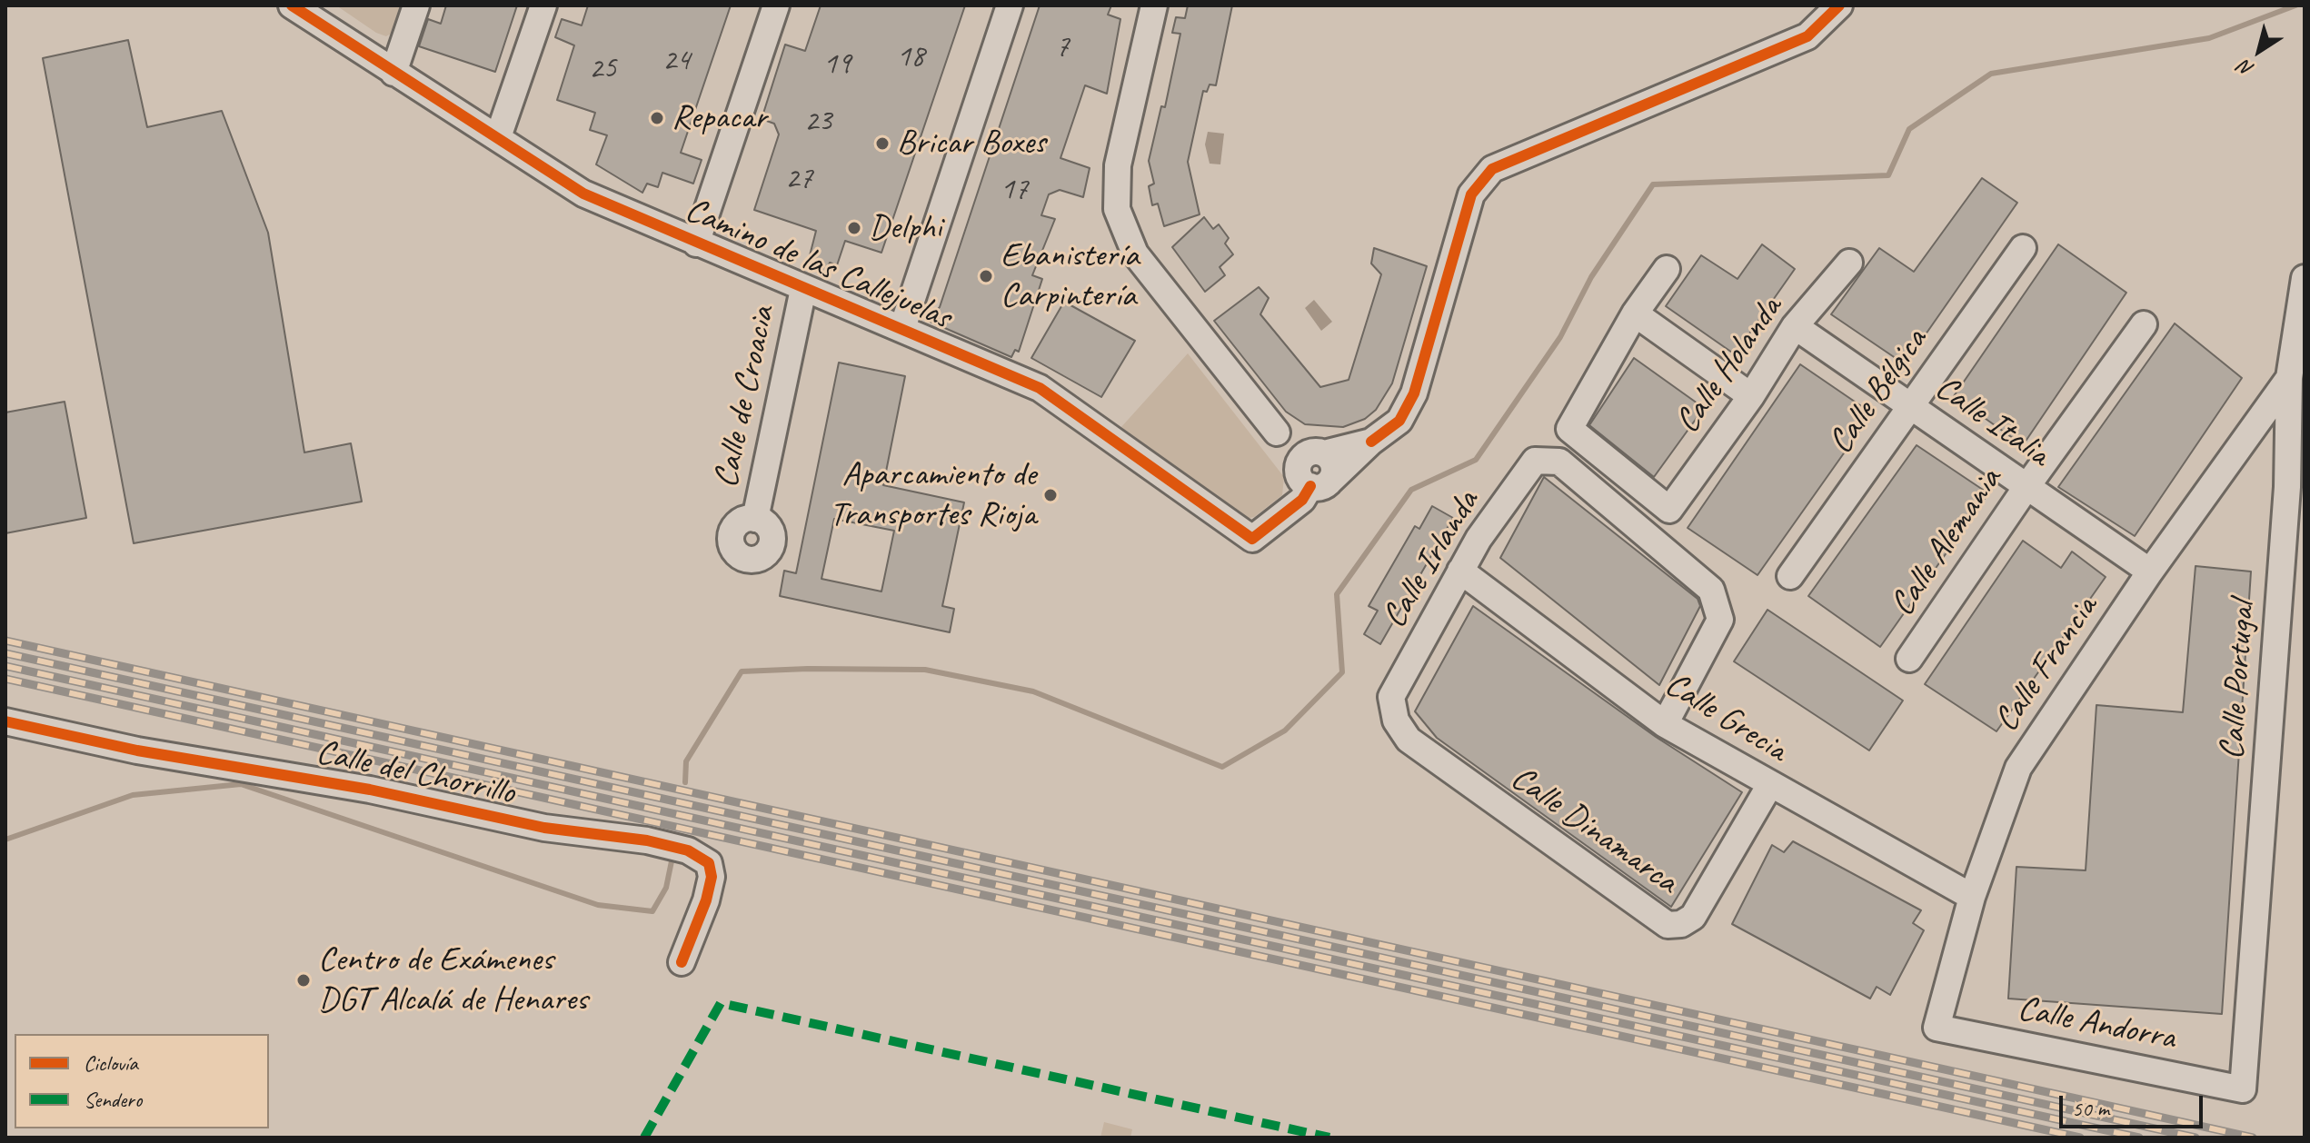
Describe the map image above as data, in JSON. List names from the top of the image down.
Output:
{
  "streets": {
    "street": [
      "Camino de las Callejuelas",
      "Calle Holanda",
      "Calle Bélgica",
      "Calle de Croacia",
      "Calle Italia",
      "Calle Alemania",
      "Calle Irlanda",
      "Calle Francia",
      "Calle Portugal",
      "Calle Grecia",
      "Calle del Chorrillo",
      "Calle Dinamarca",
      "Calle Andorra"
    ]
  },
  "crossings": [
    ["Camino de las Callejuelas", "Calle de Croacia"],
    ["Calle Holanda", "Calle Italia"],
    ["Calle Bélgica", "Calle Italia"],
    ["Calle Italia", "Calle Alemania"],
    ["Calle Italia", "Calle Francia"],
    ["Calle Irlanda", "Calle Grecia"],
    ["Calle Irlanda", "Calle Dinamarca"],
    ["Calle Francia", "Calle Portugal"],
    ["Calle Francia", "Calle Grecia"],
    ["Calle Francia", "Calle Andorra"],
    ["Calle Portugal", "Calle Andorra"],
    ["Calle Grecia", "Calle Dinamarca"]
  ],
  "places": [
    "Repacar",
    "Bricar Boxes",
    "Delphi",
    "Ebanistería Carpintería",
    "Aparcamiento de Transportes Rioja",
    "Centro de Exámenes DGT Alcalá de Henares"
  ],
  "house_numbers": [
    "7",
    "18",
    "24",
    "19",
    "25",
    "23",
    "27",
    "17"
  ],
  "legend": ["Ciclovía", "Sendero"],
  "scale_bar": "50 m",
  "north": "bottom left"
}
